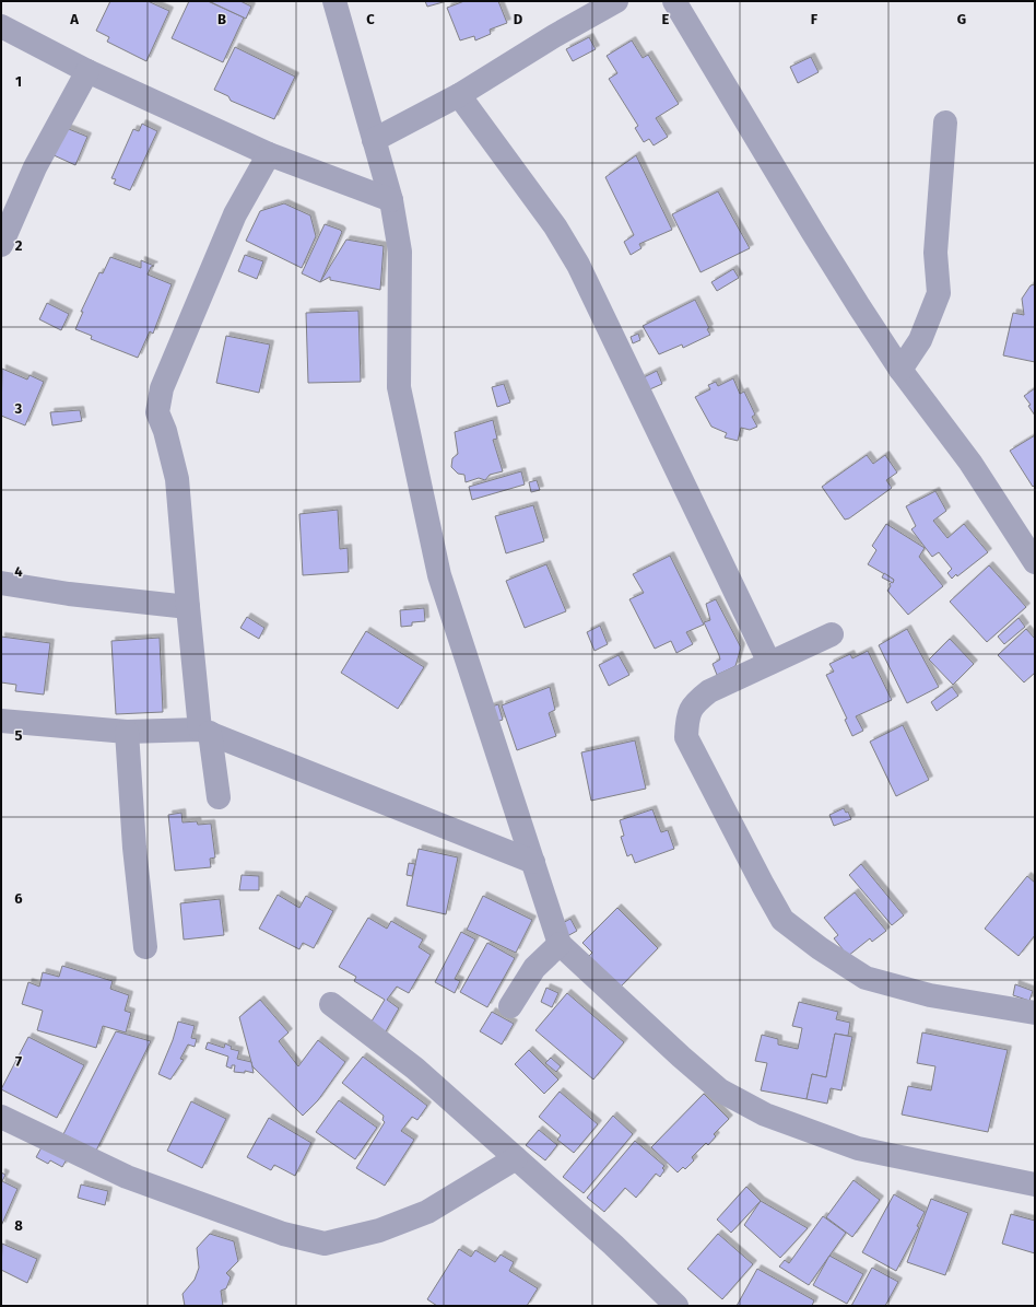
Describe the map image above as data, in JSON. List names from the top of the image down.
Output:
{
  "grid": {
    "columns": [
      "A",
      "B",
      "C",
      "D",
      "E",
      "F",
      "G"
    ],
    "rows": [
      "1",
      "2",
      "3",
      "4",
      "5",
      "6",
      "7",
      "8"
    ]
  }
}
